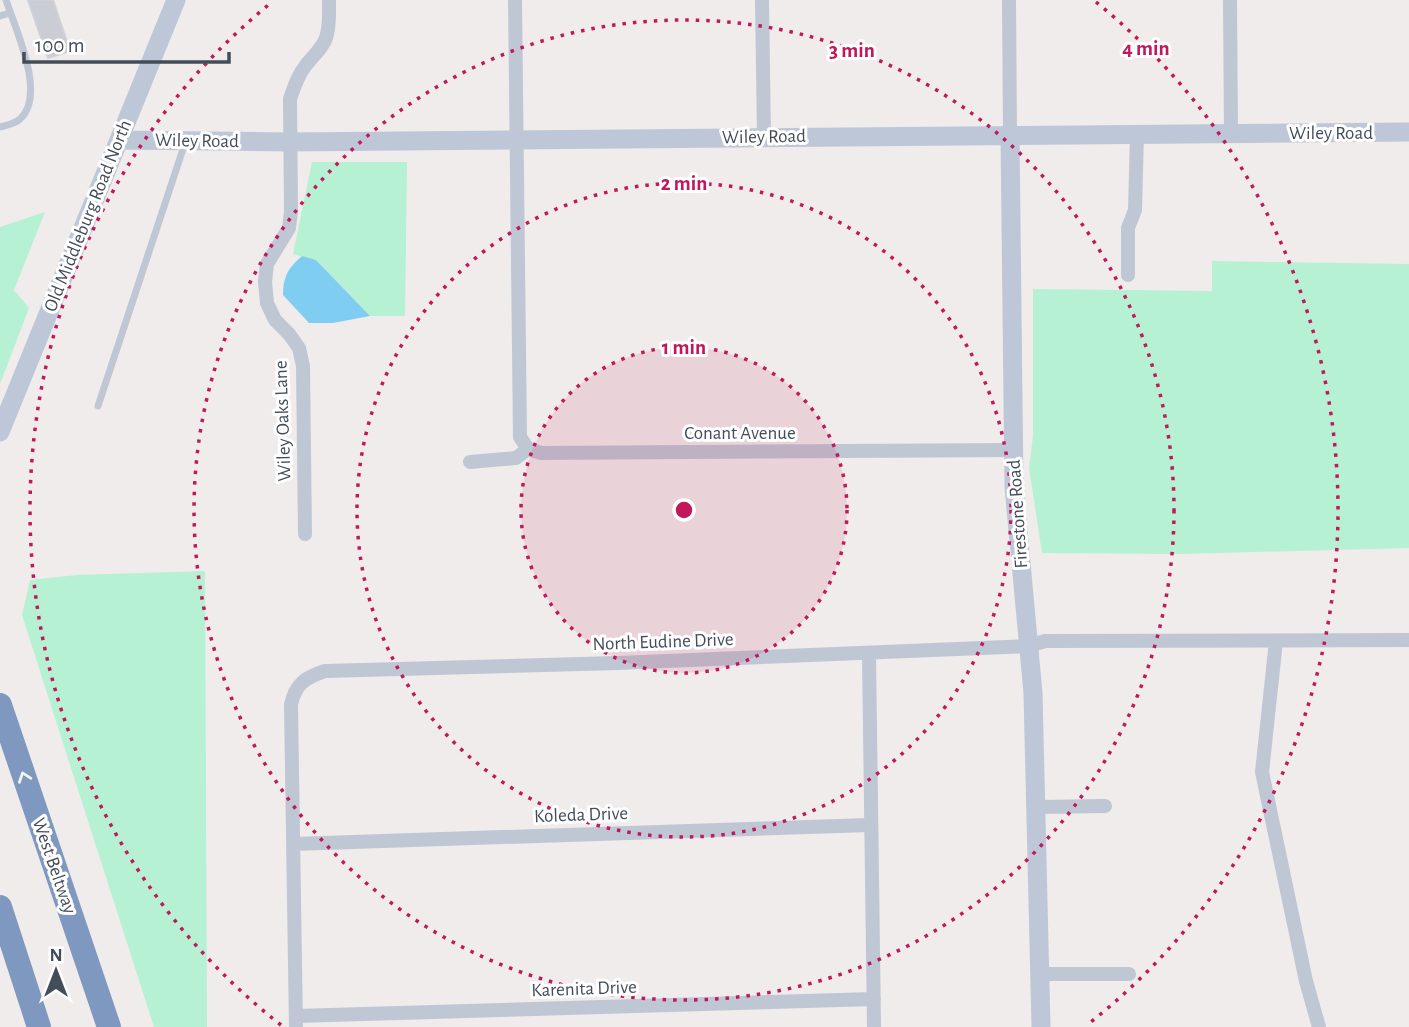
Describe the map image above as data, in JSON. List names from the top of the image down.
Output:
{
  "streets": {
    "highway": ["West Beltway"],
    "street": [
      "Wiley Road",
      "Old Middleburg Road North",
      "Wiley Oaks Lane",
      "Conant Avenue",
      "Firestone Road",
      "North Eudine Drive",
      "Koleda Drive",
      "Karenita Drive"
    ]
  },
  "crossings": [
    ["Wiley Road", "Old Middleburg Road North"],
    ["Wiley Road", "Wiley Oaks Lane"],
    ["Wiley Road", "Firestone Road"],
    ["Conant Avenue", "Firestone Road"],
    ["Firestone Road", "North Eudine Drive"],
    ["North Eudine Drive", "Koleda Drive"]
  ],
  "scale_bar": "100 m",
  "north": "top",
  "rings": [
    "4 min",
    "3 min",
    "2 min",
    "1 min"
  ]
}
